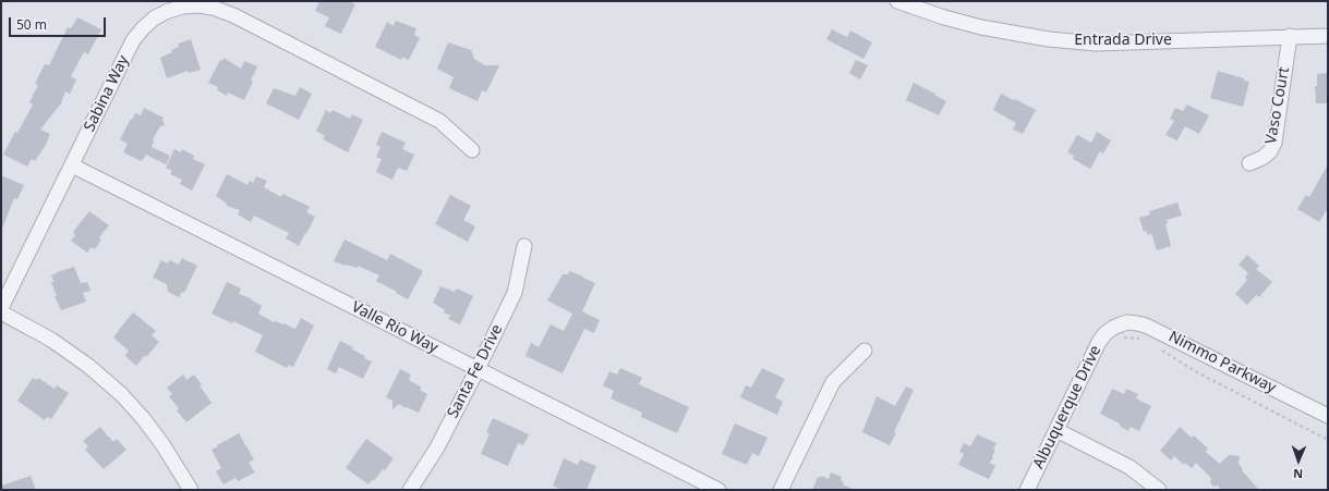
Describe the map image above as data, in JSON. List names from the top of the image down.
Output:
{
  "streets": {
    "street": [
      "Entrada Drive",
      "Sabina Way",
      "Vaso Court",
      "Valle Rio Way",
      "Nimmo Parkway",
      "Santa Fe Drive",
      "Albuquerque Drive"
    ]
  },
  "crossings": [
    ["Entrada Drive", "Vaso Court"],
    ["Sabina Way", "Valle Rio Way"],
    ["Valle Rio Way", "Santa Fe Drive"],
    ["Nimmo Parkway", "Albuquerque Drive"]
  ],
  "scale_bar": "50 m",
  "north": "bottom"
}
